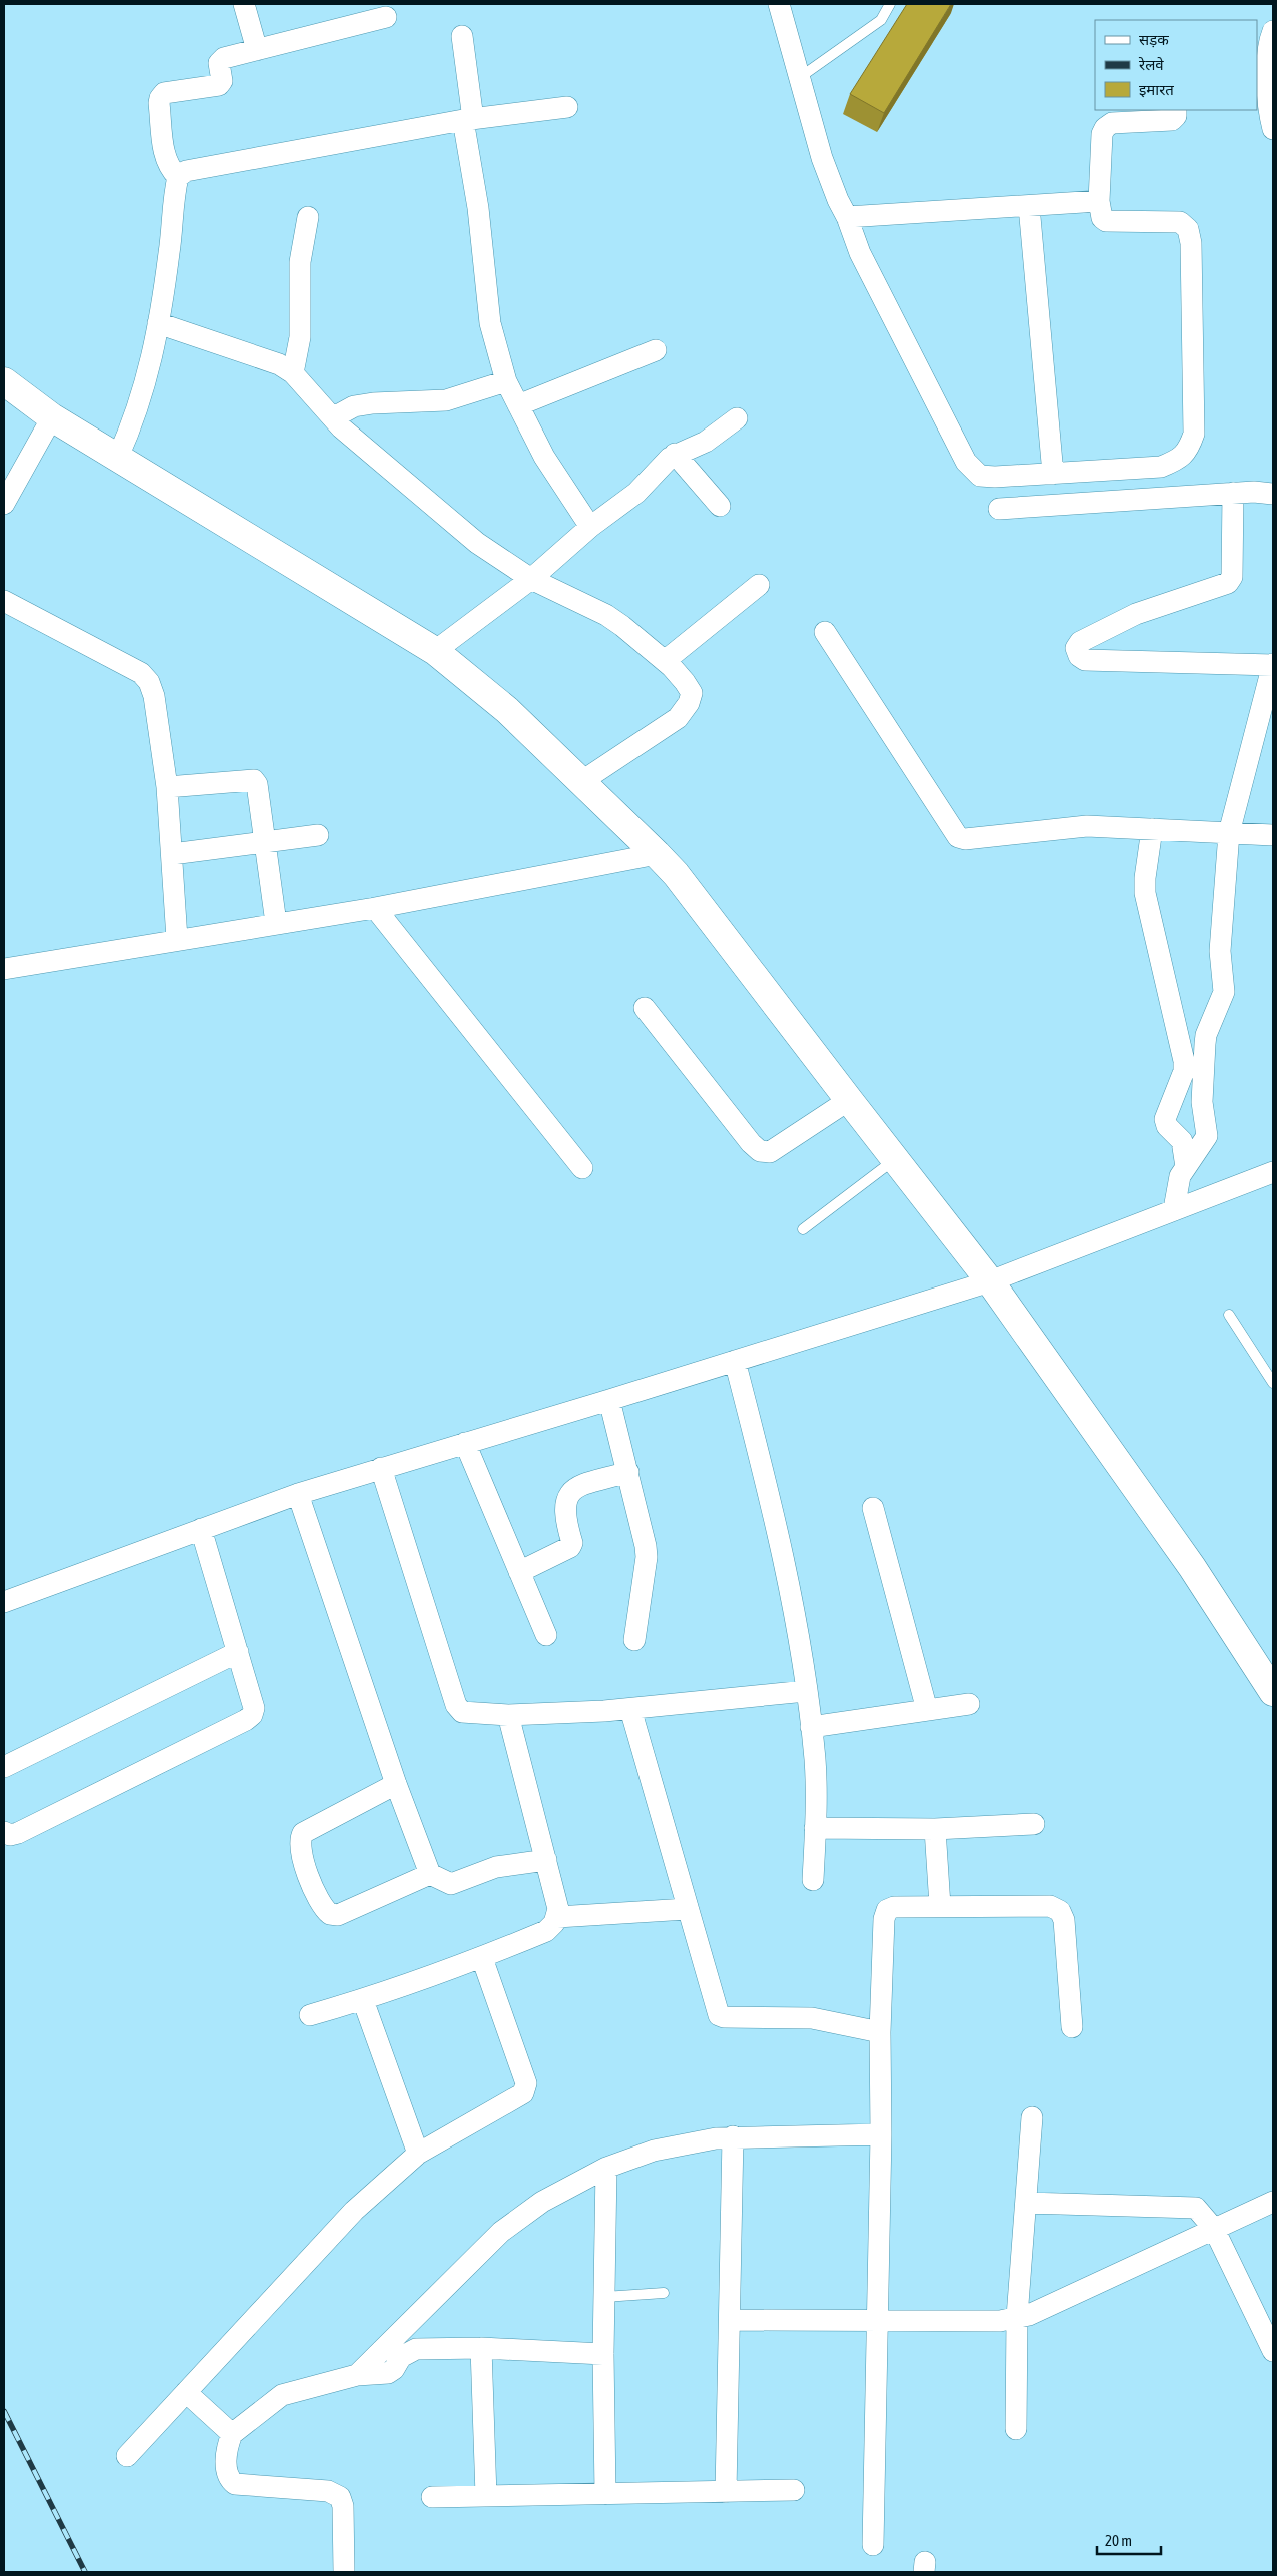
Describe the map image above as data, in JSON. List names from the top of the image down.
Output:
{
  "legend": ["सड़क", "रेलवे", "इमारत"],
  "scale_bar": "20 m"
}
